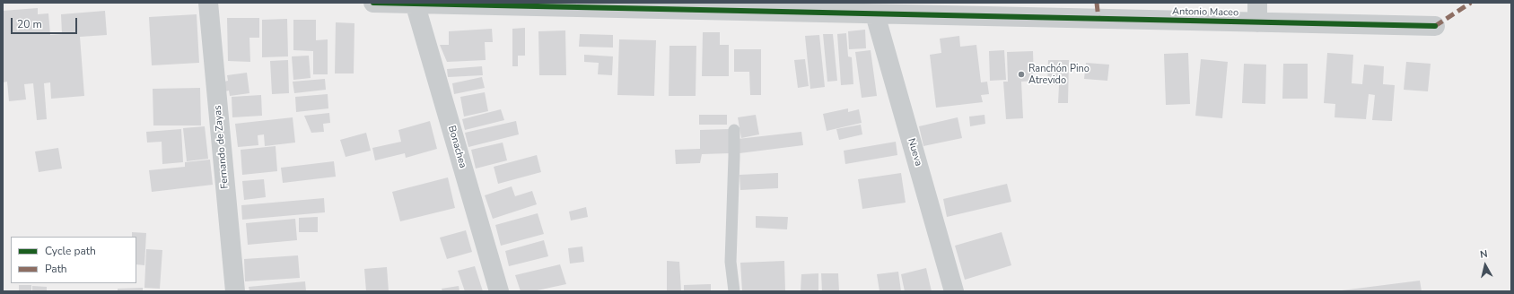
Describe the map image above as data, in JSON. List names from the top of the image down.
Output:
{
  "streets": {
    "street": [
      "Antonio Maceo",
      "Fernando de Zayas",
      "Bonachea",
      "Nueva"
    ]
  },
  "crossings": [
    ["Antonio Maceo", "Bonachea"],
    ["Antonio Maceo", "Nueva"]
  ],
  "places": ["Ranchón Pino Atrevido"],
  "legend": ["Cycle path", "Path"],
  "scale_bar": "20 m",
  "north": "top"
}
